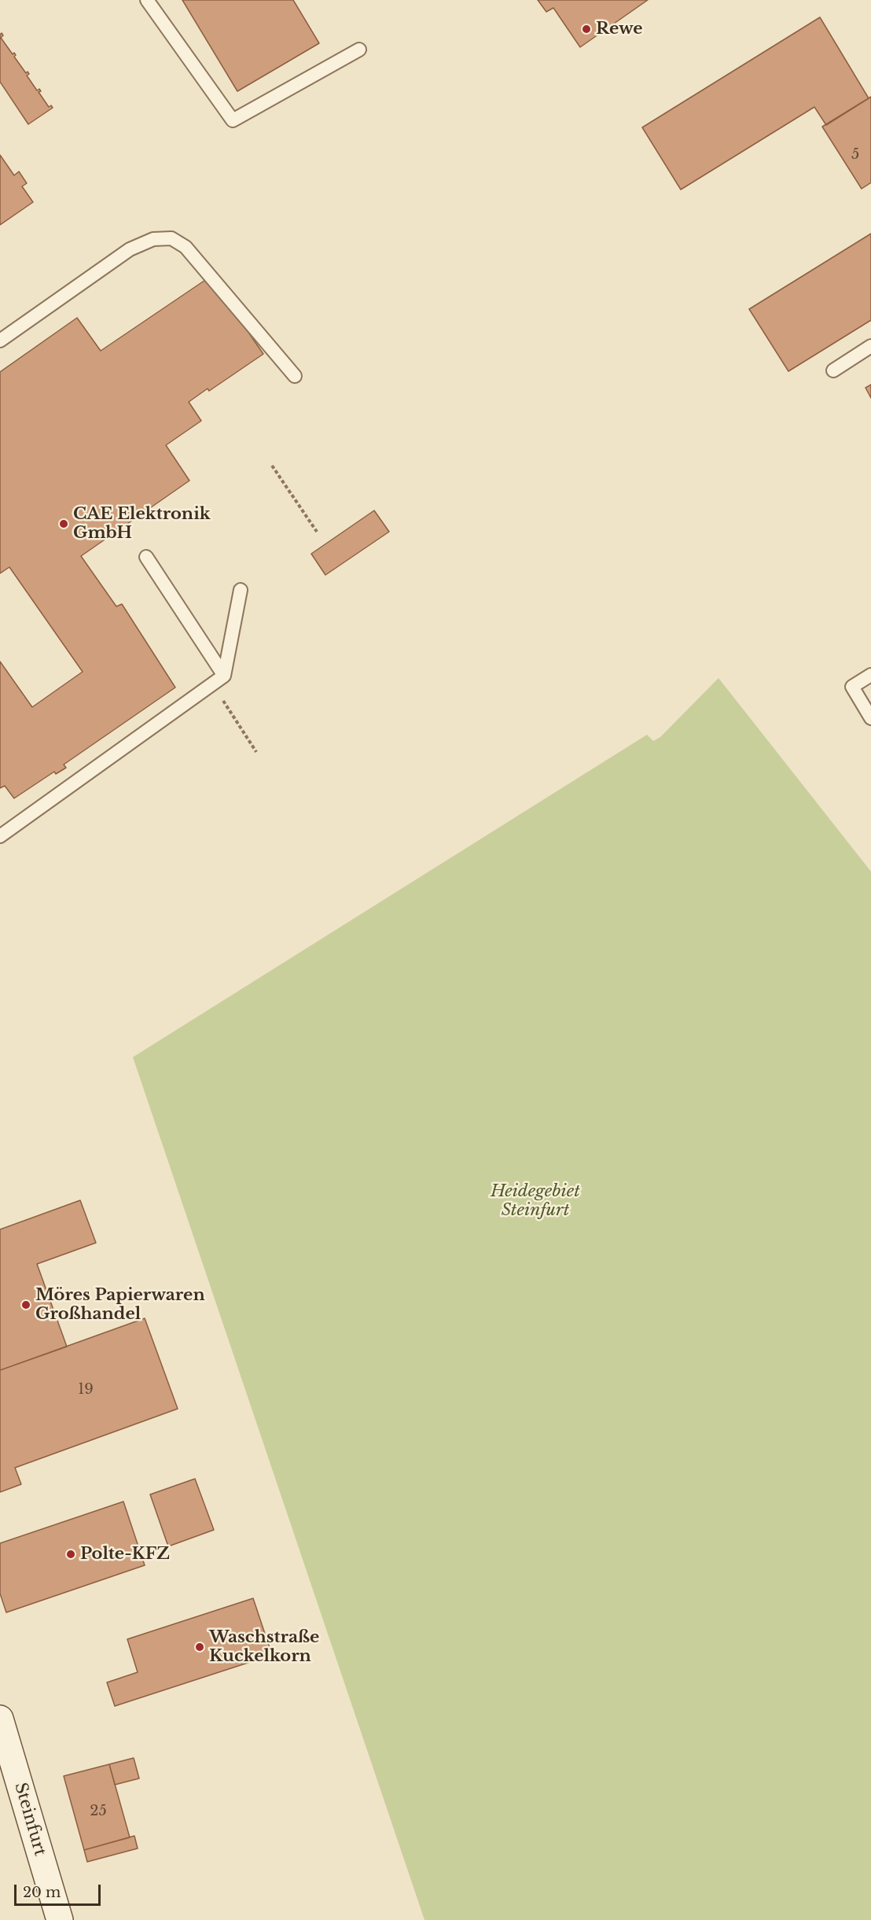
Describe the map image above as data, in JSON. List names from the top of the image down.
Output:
{
  "streets": {
    "street": ["Steinfurt"]
  },
  "parks": ["Heidegebiet Steinfurt"],
  "places": [
    "Rewe",
    "CAE Elektronik GmbH",
    "Möres Papierwaren Großhandel",
    "Polte-KFZ",
    "Waschstraße Kuckelkorn"
  ],
  "house_numbers": ["5", "19", "25"],
  "scale_bar": "20 m"
}
